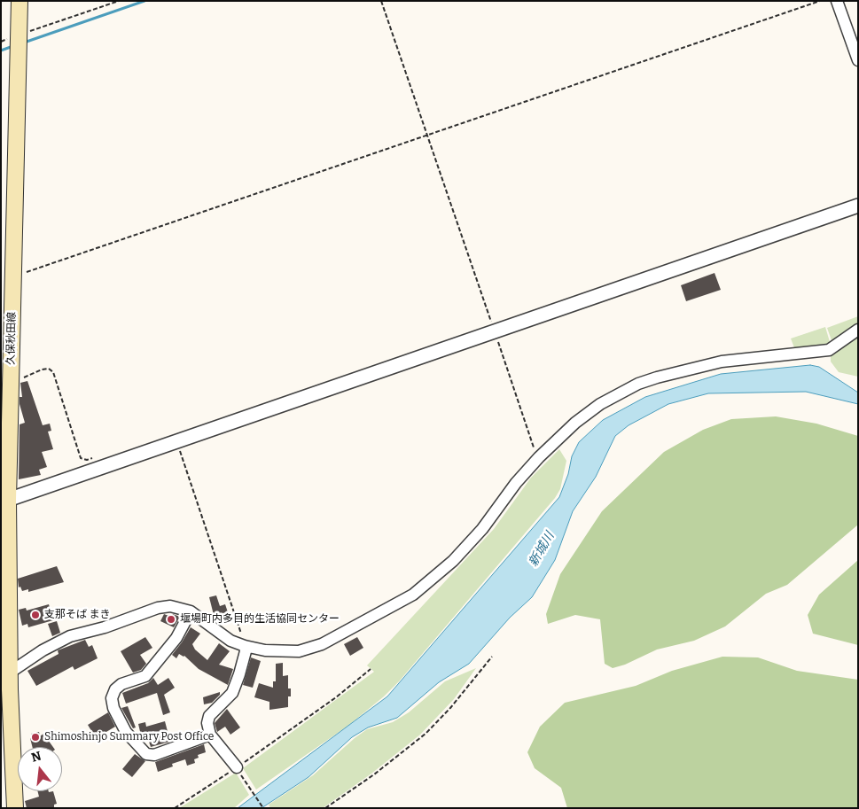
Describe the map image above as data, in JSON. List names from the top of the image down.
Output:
{
  "streets": {
    "main road": ["久保秋田線"]
  },
  "water": ["新城川"],
  "places": ["支那そば まき", "堰場町内多目的生活協同センター", "Shimoshinjo Summary Post Office"],
  "north": "top"
}
